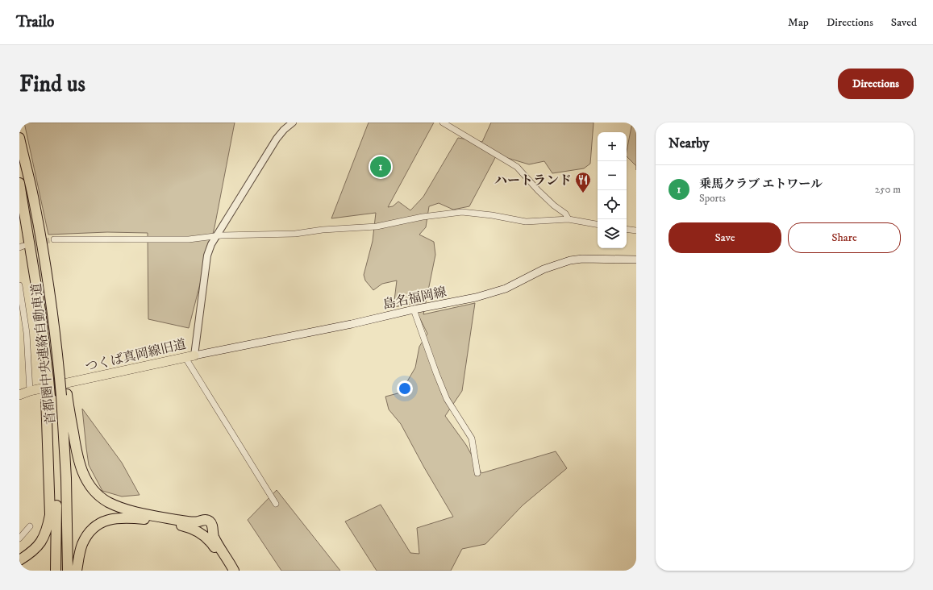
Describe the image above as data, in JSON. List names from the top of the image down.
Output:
{
  "streets": {
    "highway": ["首都圏中央連絡自動車道"],
    "main road": ["島名福岡線", "つくば真岡線旧道"]
  },
  "crossings": [
    ["島名福岡線", "つくば真岡線旧道"]
  ],
  "places": {
    "restaurant": ["ハートランド"]
  },
  "page": {
    "header": "Trailo",
    "nav": ["Map", "Directions", "Saved"],
    "buttons": [
      "Directions",
      ["Save", "Share"]
    ],
    "title": "Find us",
    "heading": "Nearby",
    "map_buttons": ["+", "−"],
    "pins": "1",
    "list": [
      {
        "mark": "1",
        "name": "乗馬クラブ エトワール",
        "note": "Sports",
        "value": "250 m"
      }
    ]
  }
}
